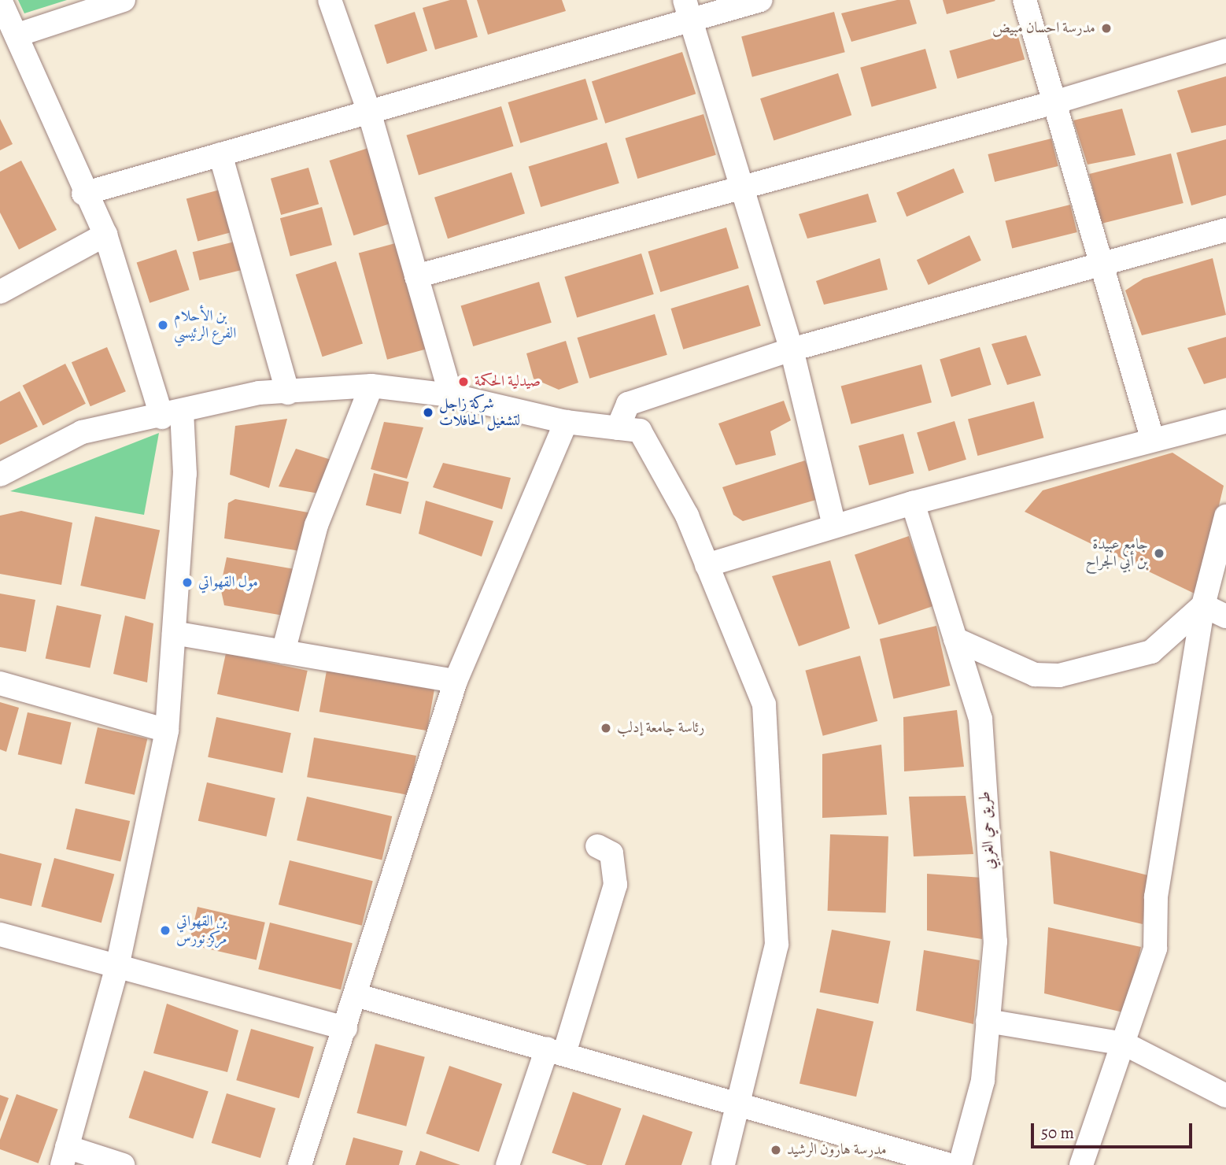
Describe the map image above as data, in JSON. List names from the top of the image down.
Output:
{
  "streets": {
    "street": ["طريق حي الغربي"]
  },
  "places": [
    "مدرسة احسان مبيض",
    "بن الأحلام الفرع الرئيسي",
    "صيدلية الحكمة",
    "شركة زاجل لتشغيل الحافلات",
    "جامع عبيدة بن أبي الجراح",
    "مول القهواتي",
    "رئاسة جامعة إدلب",
    "بن القهواتي مركز نورس",
    "مدرسة هارون الرشيد"
  ],
  "scale_bar": "50 m"
}
